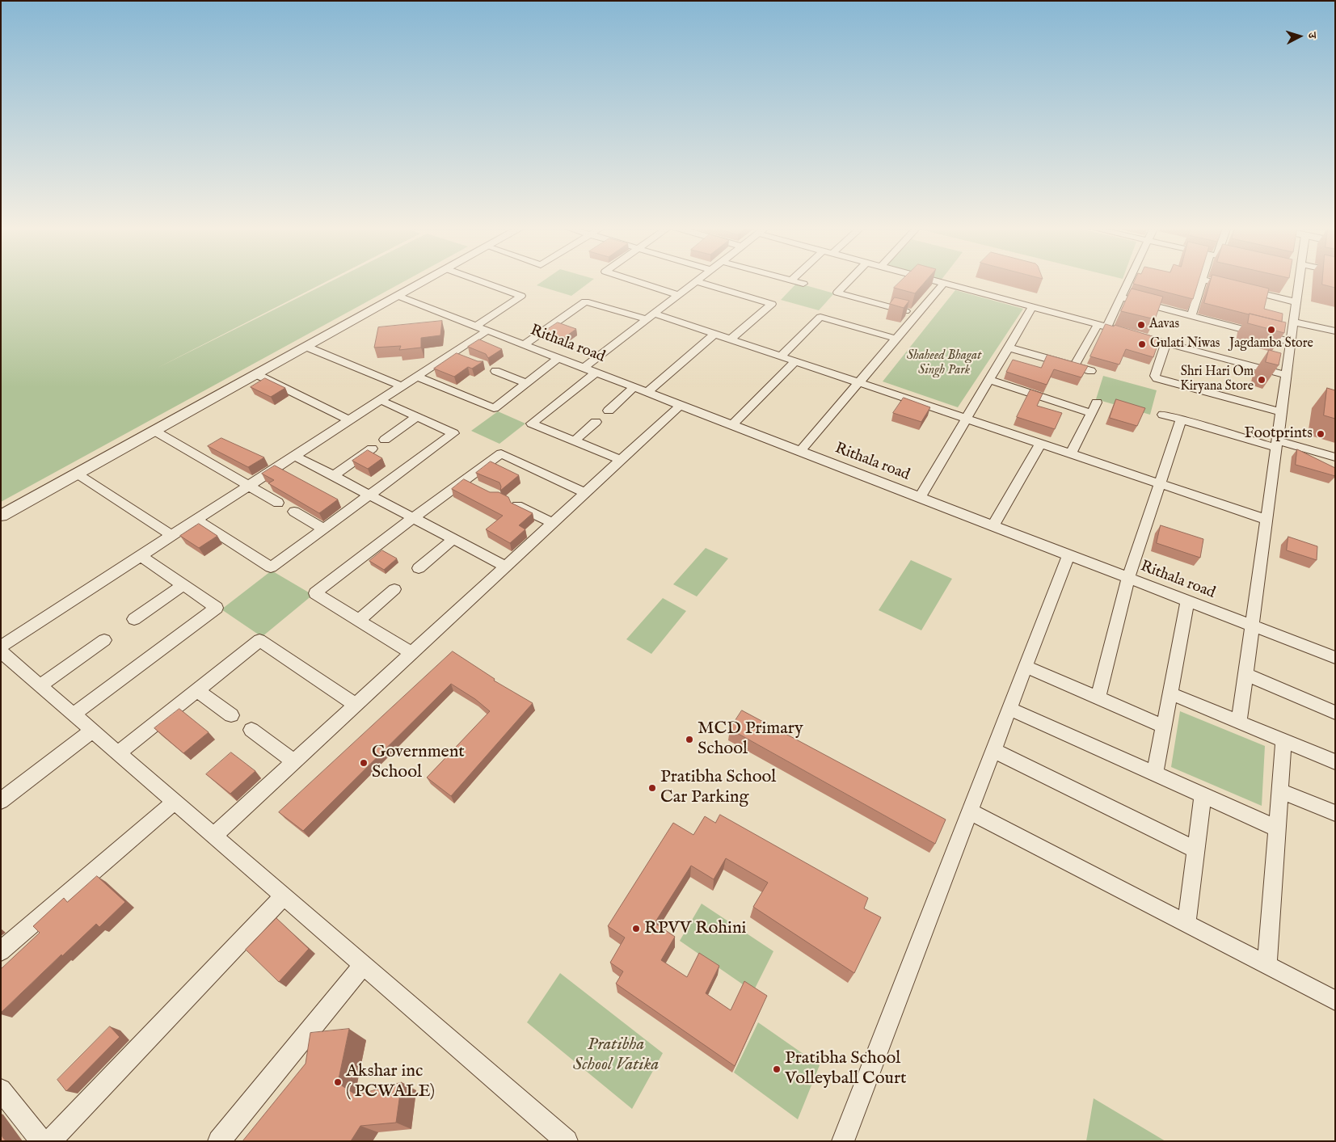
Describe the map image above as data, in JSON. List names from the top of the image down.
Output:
{
  "streets": {
    "street": ["Rithala road"]
  },
  "parks": ["Shaheed Bhagat Singh Park", "Pratibha School Vatika"],
  "places": [
    "Aavas",
    "Jagdamba Store",
    "Gulati Niwas",
    "Shri Hari Om Kiryana Store",
    "Footprints",
    "MCD Primary School",
    "Government School",
    "Pratibha School Car Parking",
    "RPVV Rohini",
    "Pratibha School Volleyball Court",
    "Akshar inc ( PCWALE)"
  ],
  "north": "right"
}
